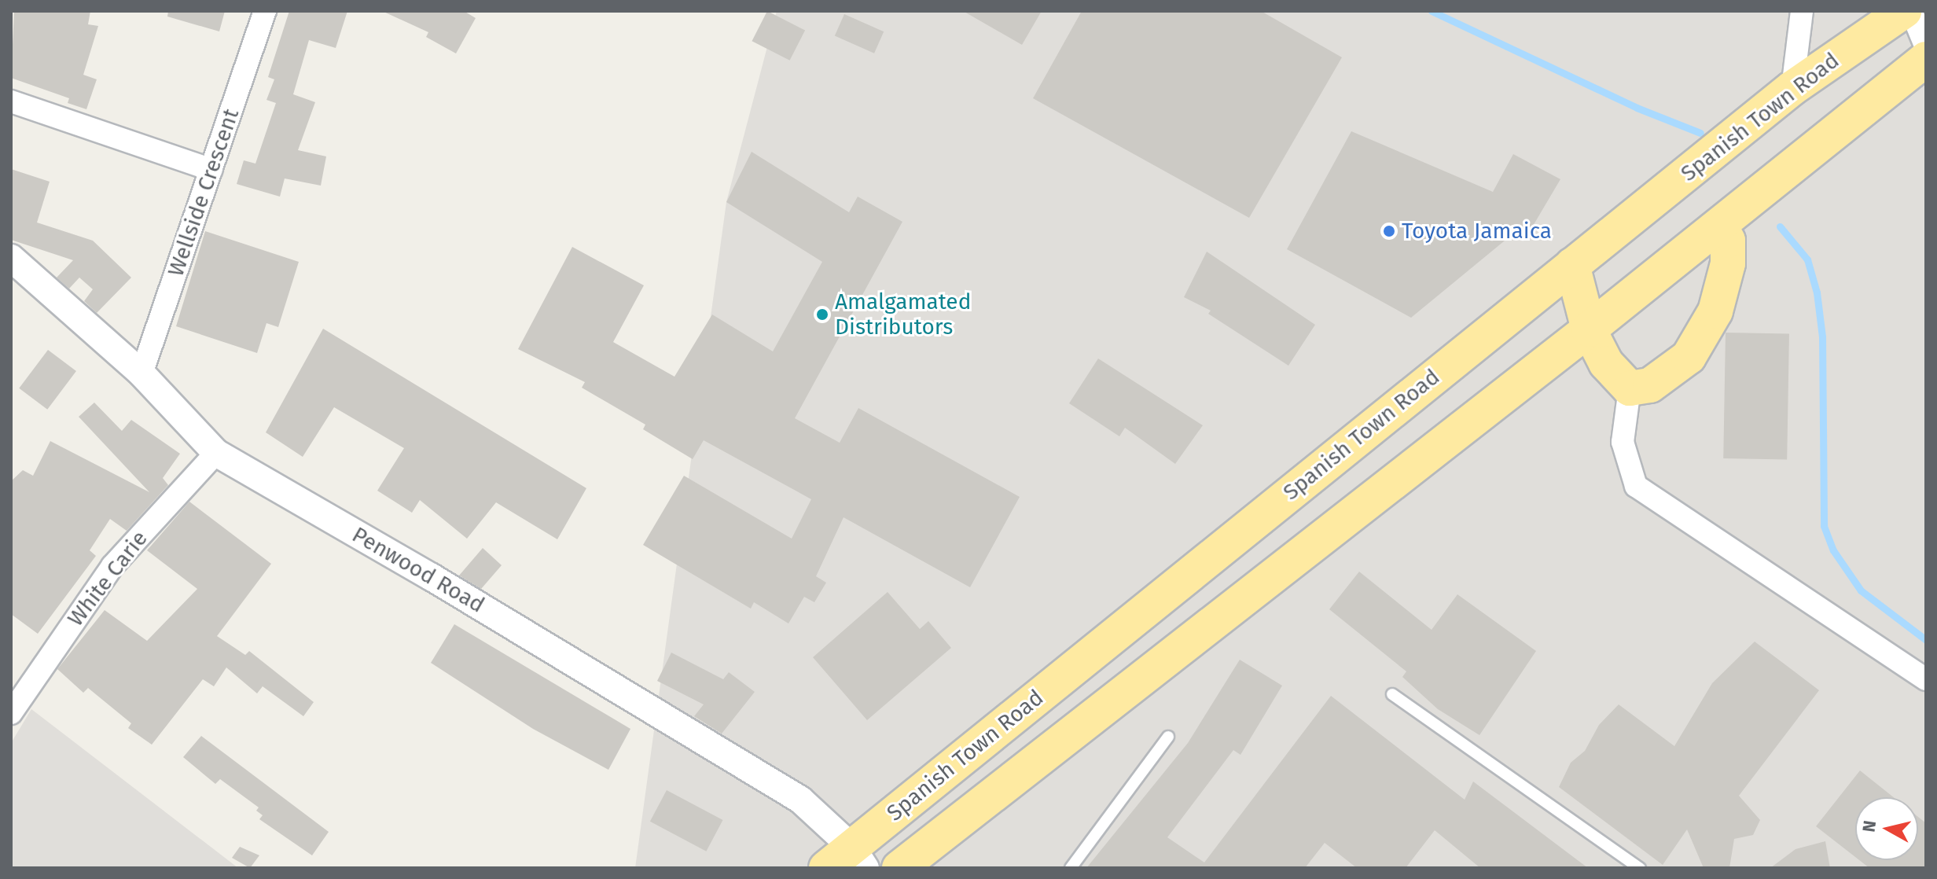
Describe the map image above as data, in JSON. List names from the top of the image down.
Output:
{
  "streets": {
    "highway": ["Spanish Town Road"],
    "street": ["Wellside Crescent", "Penwood Road", "White Carie"]
  },
  "crossings": [
    ["Spanish Town Road", "Penwood Road"],
    ["Wellside Crescent", "Penwood Road"],
    ["Penwood Road", "White Carie"]
  ],
  "places": ["Toyota Jamaica", "Amalgamated Distributors"],
  "north": "left"
}
